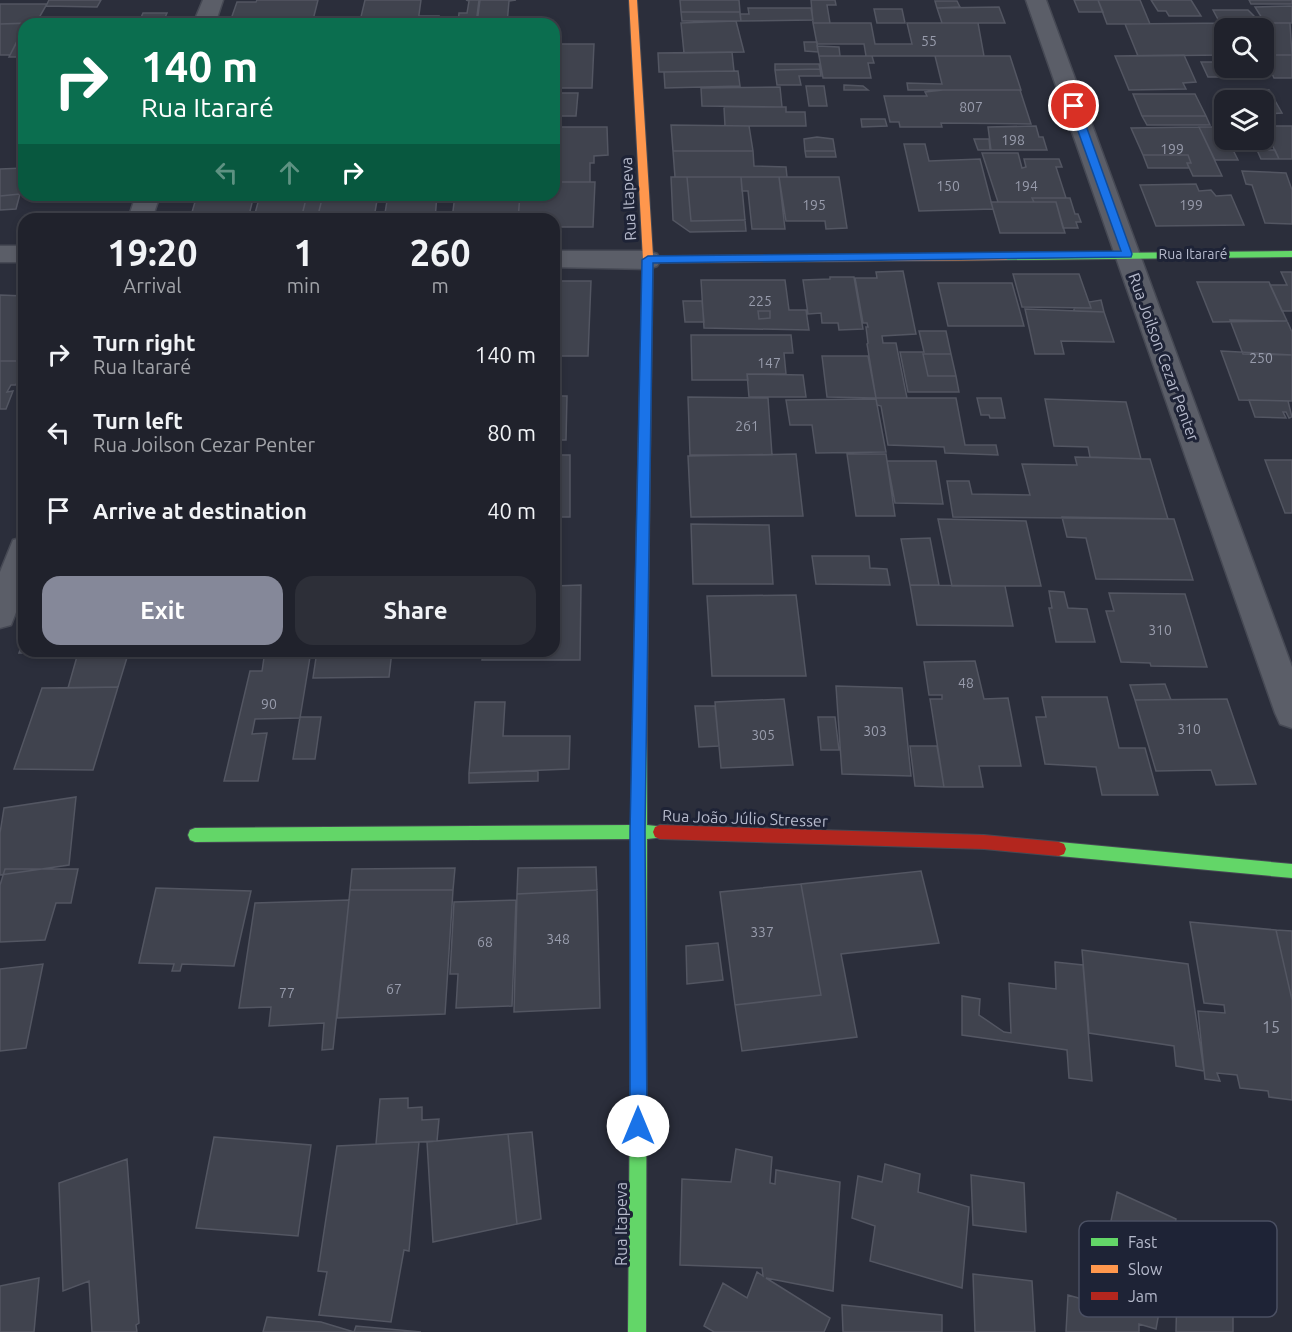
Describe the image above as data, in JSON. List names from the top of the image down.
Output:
{
  "streets": {
    "street": [
      "Rua Itapeva",
      "Rua Itararé",
      "Rua Joilson Cezar Penter",
      "Rua João Júlio Stresser"
    ]
  },
  "crossings": [
    ["Rua Itapeva", "Rua Itararé"],
    ["Rua Itapeva", "Rua João Júlio Stresser"],
    ["Rua Itararé", "Rua Joilson Cezar Penter"]
  ],
  "house_numbers": [
    "55",
    "807",
    "198",
    "199",
    "150",
    "194",
    "195",
    "199",
    "225",
    "250",
    "147",
    "261",
    "310",
    "48",
    "90",
    "310",
    "303",
    "305",
    "337",
    "348",
    "68",
    "67",
    "77",
    "15"
  ],
  "legend": ["Fast", "Slow", "Jam"],
  "page": {
    "turn": ["140 m", "Rua Itararé"],
    "eta": [
      "19:20",
      "Arrival",
      "1",
      "min",
      "260",
      "m"
    ],
    "list": [
      {
        "name": "Turn right",
        "note": "Rua Itararé",
        "value": "140 m"
      },
      {
        "name": "Turn left",
        "note": "Rua Joilson Cezar Penter",
        "value": "80 m"
      },
      {
        "name": "Arrive at destination",
        "value": "40 m"
      }
    ],
    "buttons": ["Exit", "Share"]
  }
}
